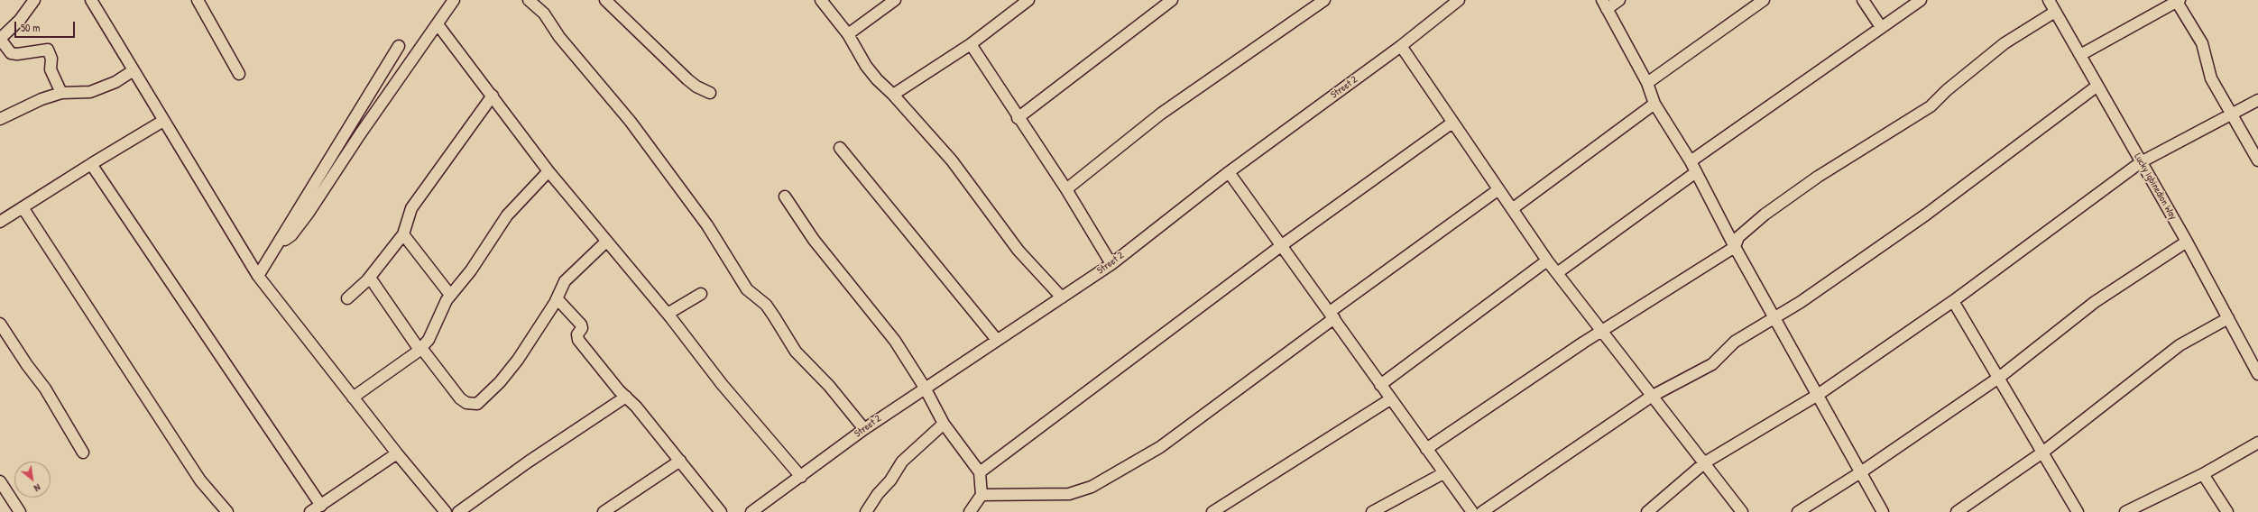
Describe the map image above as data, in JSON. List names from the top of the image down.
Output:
{
  "streets": {
    "street": ["Street 2", "Lucky Igbinedion Way"]
  },
  "scale_bar": "50 m",
  "north": "bottom right"
}
